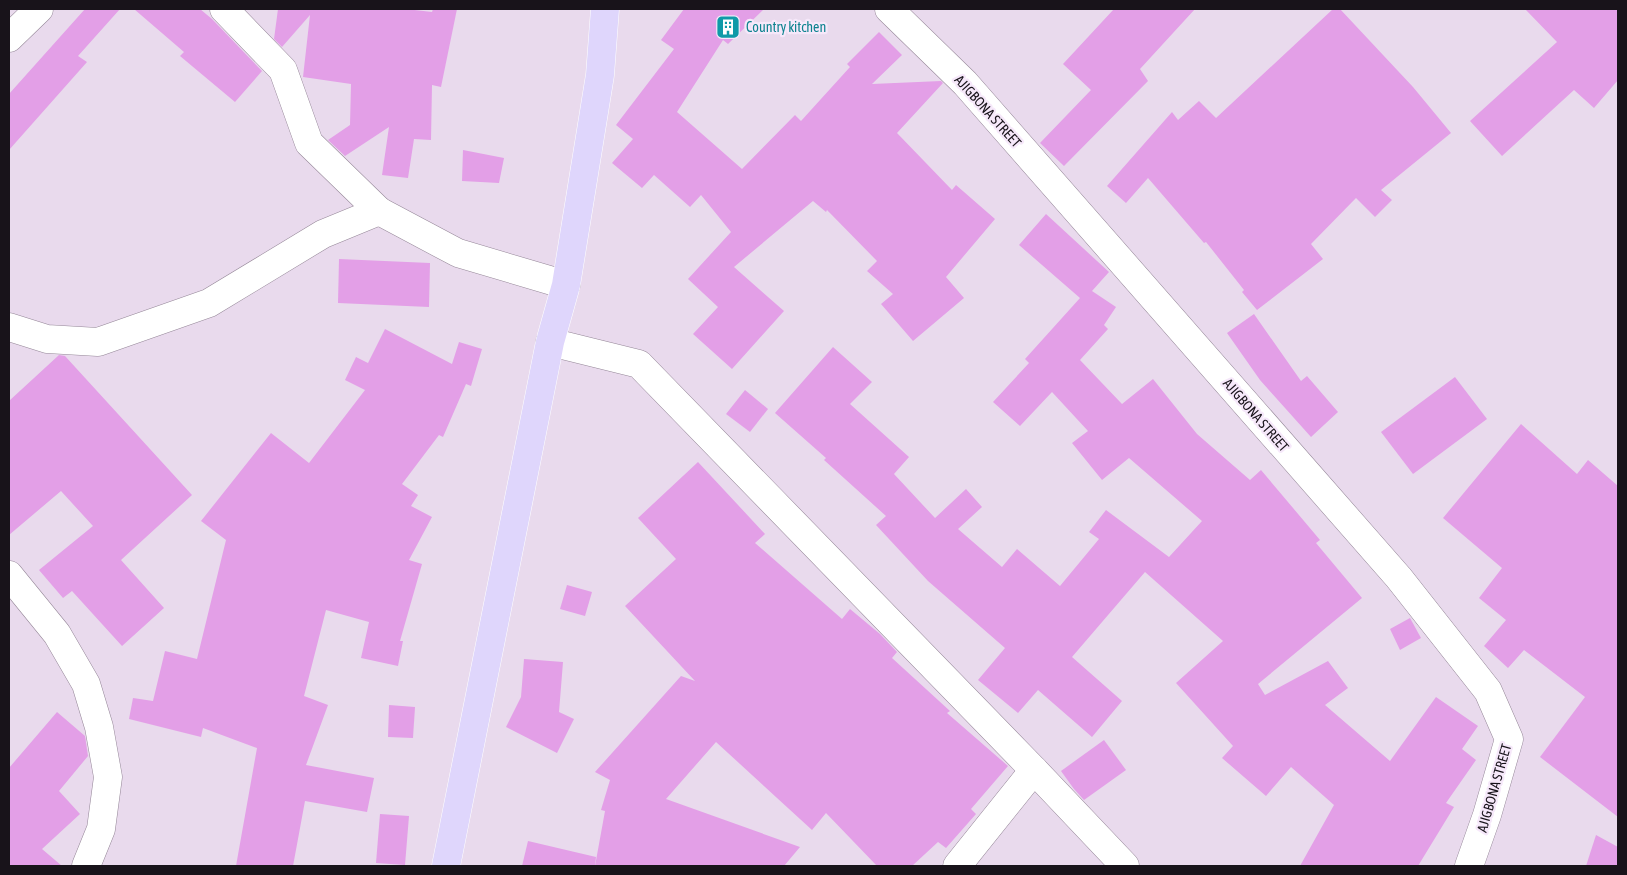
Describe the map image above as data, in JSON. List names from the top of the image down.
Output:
{
  "streets": {
    "street": ["AJIGBONA STREET"]
  },
  "places": {
    "building": ["Country kitchen"]
  }
}
